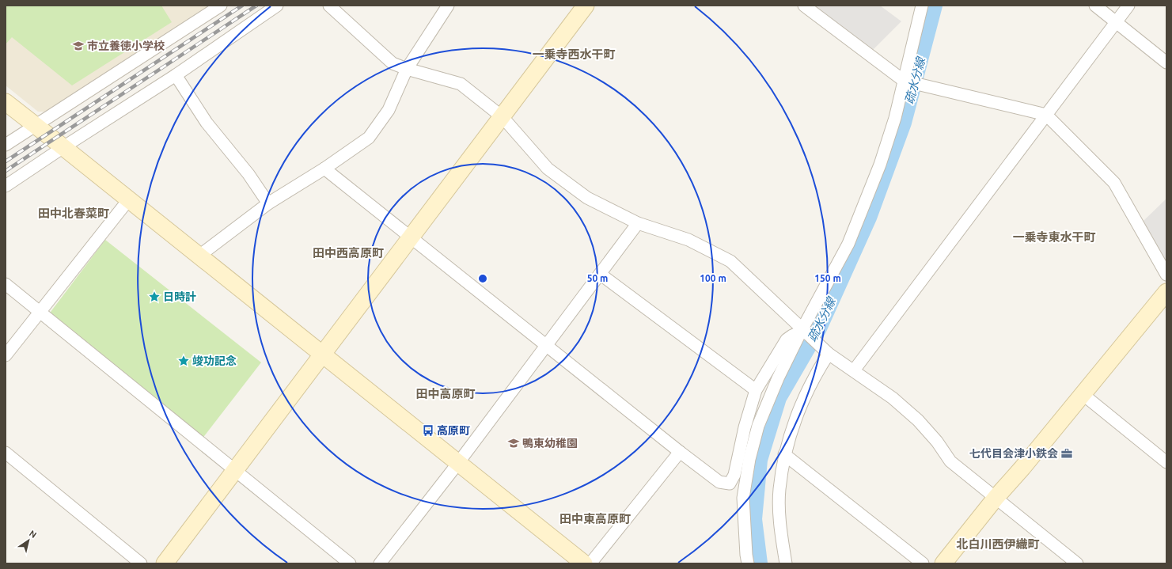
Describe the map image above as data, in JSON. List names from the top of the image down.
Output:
{
  "districts": [
    "一乗寺西水干町",
    "田中北春菜町",
    "一乗寺東水干町",
    "田中西高原町",
    "田中高原町",
    "田中東高原町",
    "北白川西伊織町"
  ],
  "water": ["疏水分線"],
  "places": {
    "school or university": ["市立養徳小学校", "鴨東幼稚園"],
    "place": ["日時計", "竣功記念"],
    "bus stop": ["高原町"],
    "office": ["七代目会津小鉄会"]
  },
  "north": "top right",
  "rings": ["50 m", "100 m", "150 m"]
}
